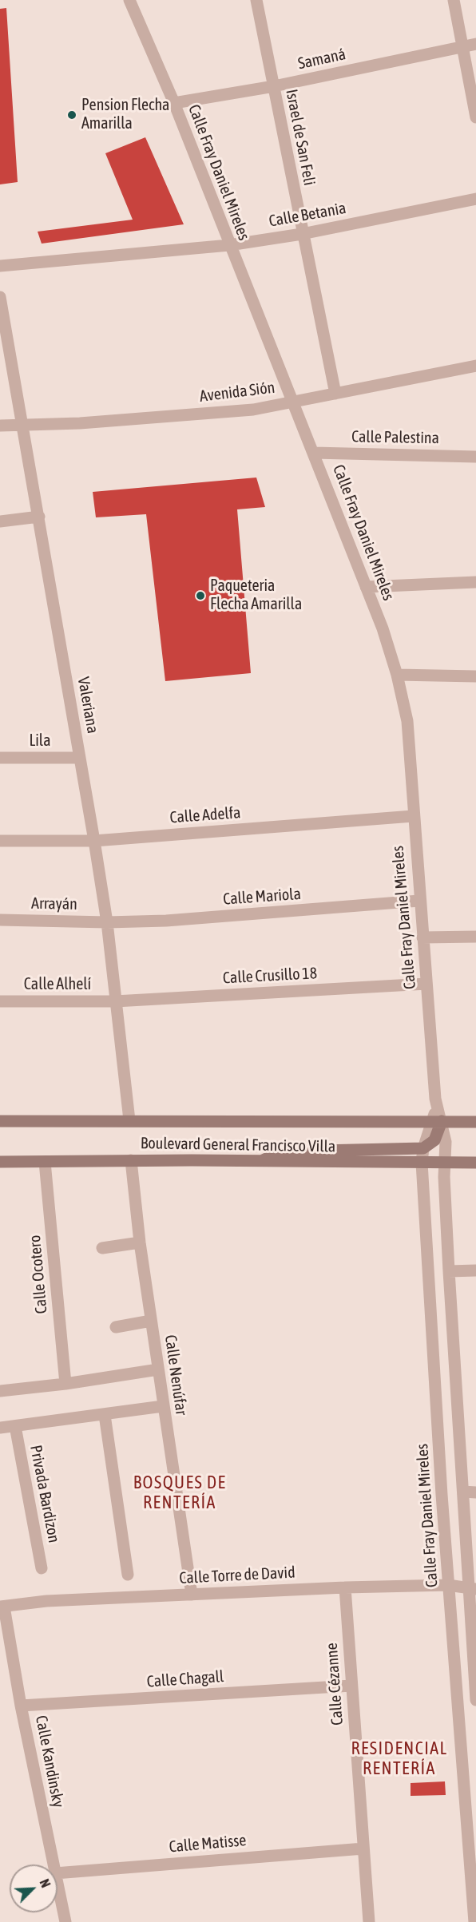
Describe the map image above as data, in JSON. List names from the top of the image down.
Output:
{
  "streets": {
    "main road": ["Boulevard General Francisco Villa"],
    "street": [
      "Samaná",
      "Israel de San Feli",
      "Calle Fray Daniel Mireles",
      "Calle Betania",
      "Avenida Sión",
      "Calle Palestina",
      "Valeriana",
      "Lila",
      "Calle Adelfa",
      "Calle Mariola",
      "Arrayán",
      "Calle Crusillo 18",
      "Calle Alhelí",
      "Calle Ocotero",
      "Calle Nenúfar",
      "Privada Bardizon",
      "Calle Torre de David",
      "Calle Chagall",
      "Calle Cézanne",
      "Calle Kandinsky",
      "Calle Matisse"
    ]
  },
  "crossings": [
    ["Samaná", "Israel de San Feli"],
    ["Samaná", "Calle Fray Daniel Mireles"],
    ["Israel de San Feli", "Calle Betania"],
    ["Israel de San Feli", "Avenida Sión"],
    ["Calle Fray Daniel Mireles", "Calle Betania"],
    ["Calle Fray Daniel Mireles", "Avenida Sión"],
    ["Calle Fray Daniel Mireles", "Calle Palestina"],
    ["Calle Fray Daniel Mireles", "Calle Adelfa"],
    ["Calle Fray Daniel Mireles", "Calle Mariola"],
    ["Calle Fray Daniel Mireles", "Calle Crusillo 18"],
    ["Calle Fray Daniel Mireles", "Boulevard General Francisco Villa"],
    ["Calle Fray Daniel Mireles", "Calle Torre de David"],
    ["Avenida Sión", "Valeriana"],
    ["Valeriana", "Lila"],
    ["Valeriana", "Calle Adelfa"],
    ["Valeriana", "Calle Mariola"],
    ["Valeriana", "Arrayán"],
    ["Valeriana", "Calle Crusillo 18"],
    ["Valeriana", "Calle Alhelí"],
    ["Valeriana", "Boulevard General Francisco Villa"],
    ["Calle Mariola", "Arrayán"],
    ["Calle Crusillo 18", "Calle Alhelí"],
    ["Boulevard General Francisco Villa", "Calle Ocotero"],
    ["Boulevard General Francisco Villa", "Calle Nenúfar"],
    ["Calle Nenúfar", "Calle Torre de David"],
    ["Calle Torre de David", "Calle Cézanne"],
    ["Calle Torre de David", "Calle Kandinsky"],
    ["Calle Chagall", "Calle Cézanne"],
    ["Calle Chagall", "Calle Kandinsky"],
    ["Calle Cézanne", "Calle Matisse"]
  ],
  "districts": ["BOSQUES DE RENTERÍA", "RESIDENCIAL RENTERÍA"],
  "places": ["Pension Flecha Amarilla", "Paqueteria Flecha Amarilla"],
  "north": "top right"
}
